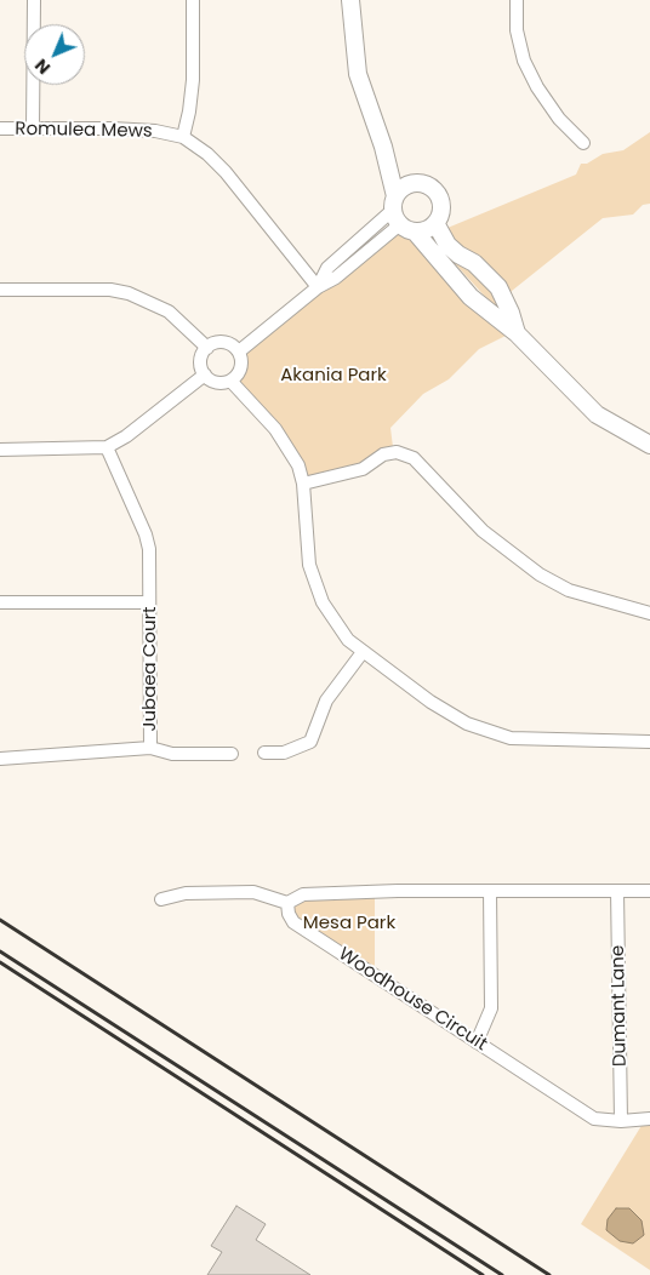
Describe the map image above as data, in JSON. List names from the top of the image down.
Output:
{
  "streets": {
    "street": [
      "Romulea Mews",
      "Jubaea Court",
      "Woodhouse Circuit",
      "Dumant Lane"
    ]
  },
  "crossings": [
    ["Woodhouse Circuit", "Dumant Lane"]
  ],
  "parks": ["Akania Park", "Mesa Park"],
  "north": "bottom left"
}
